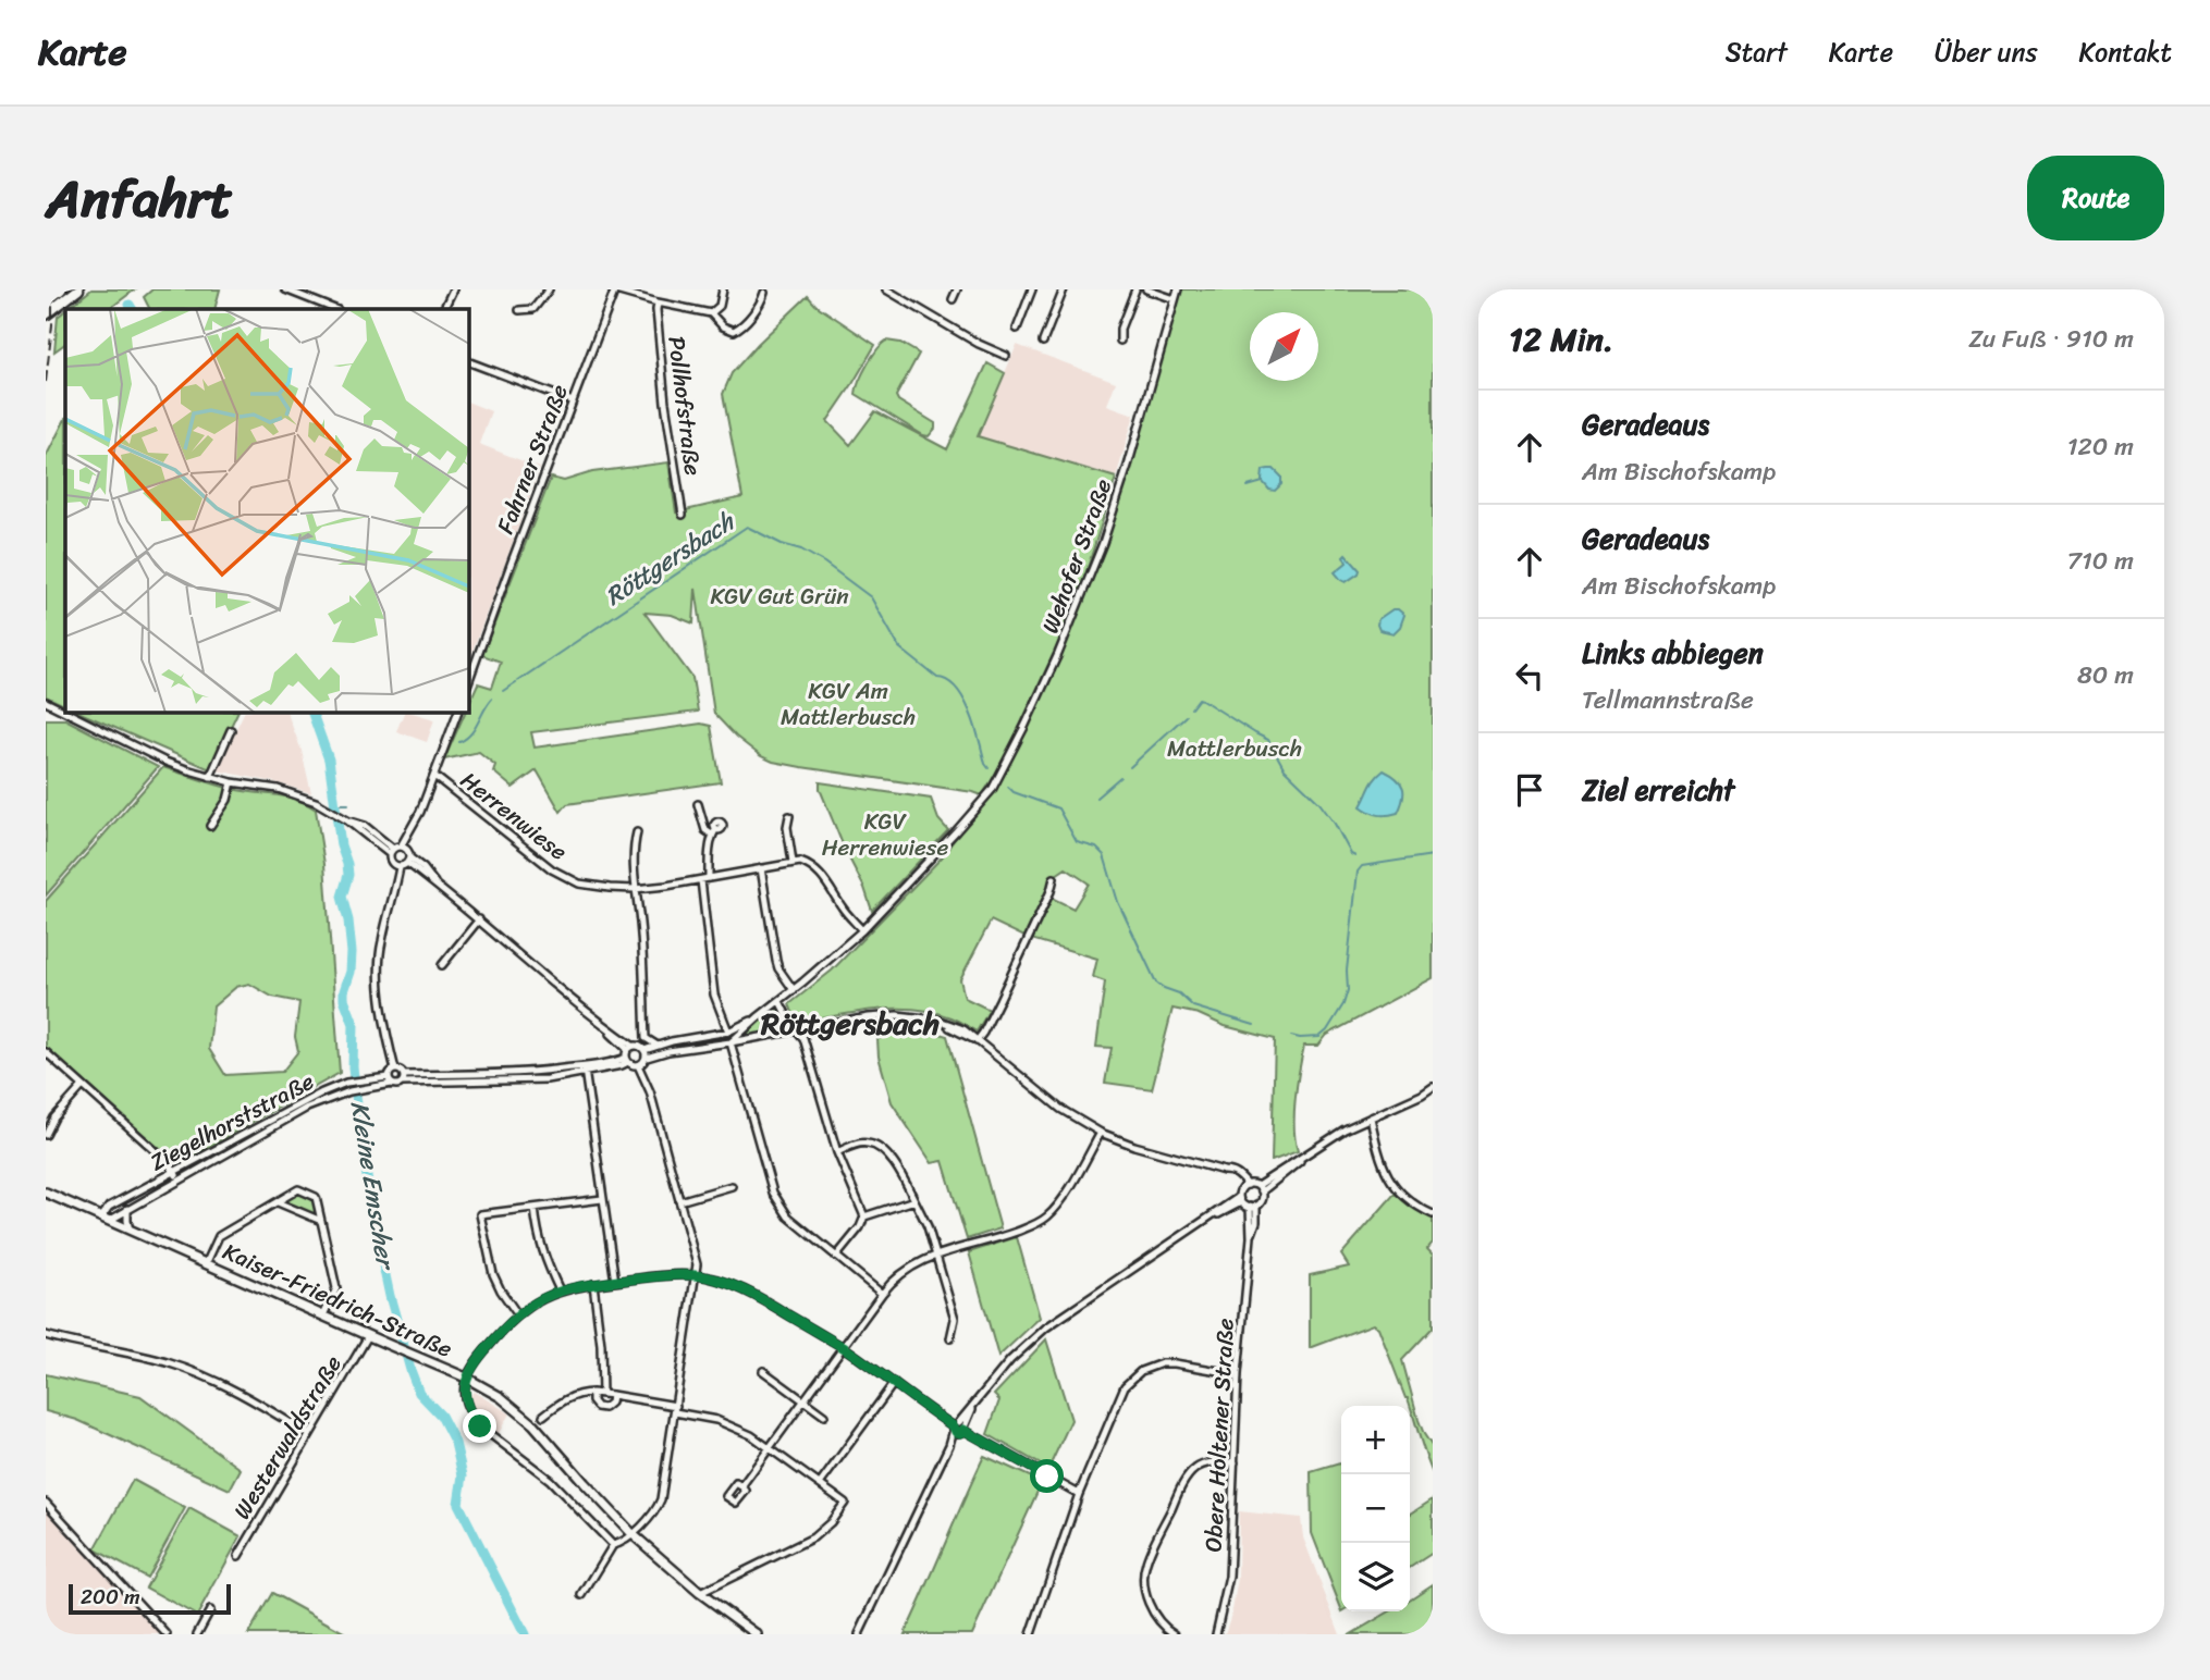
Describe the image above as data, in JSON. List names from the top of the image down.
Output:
{
  "streets": {
    "main road": ["Kaiser-Friedrich-Straße"],
    "street": [
      "Pollhofstraße",
      "Fahrner Straße",
      "Wehofer Straße",
      "Herrenwiese",
      "Ziegelhorststraße",
      "Obere Holtener Straße",
      "Westerwaldstraße"
    ]
  },
  "crossings": [
    ["Ziegelhorststraße", "Kaiser-Friedrich-Straße"],
    ["Kaiser-Friedrich-Straße", "Westerwaldstraße"]
  ],
  "districts": ["Röttgersbach"],
  "water": ["Röttgersbach", "Kleine Emscher"],
  "parks": [
    "KGV Gut Grün",
    "KGV Am Mattlerbusch",
    "Mattlerbusch",
    "KGV Herrenwiese"
  ],
  "scale_bar": "200 m",
  "north": "top right",
  "page": {
    "header": "Karte",
    "nav": [
      "Start",
      "Karte",
      "Über uns",
      "Kontakt"
    ],
    "title": "Anfahrt",
    "buttons": "Route",
    "heading": ["12 Min.", "Zu Fuß · 910 m"],
    "list": [
      ["Geradeaus", "Am Bischofskamp", "120 m"],
      ["Geradeaus", "Am Bischofskamp", "710 m"],
      ["Links abbiegen", "Tellmannstraße", "80 m"],
      "Ziel erreicht"
    ],
    "map_buttons": ["+", "−"],
    "scale": "200 m"
  }
}
